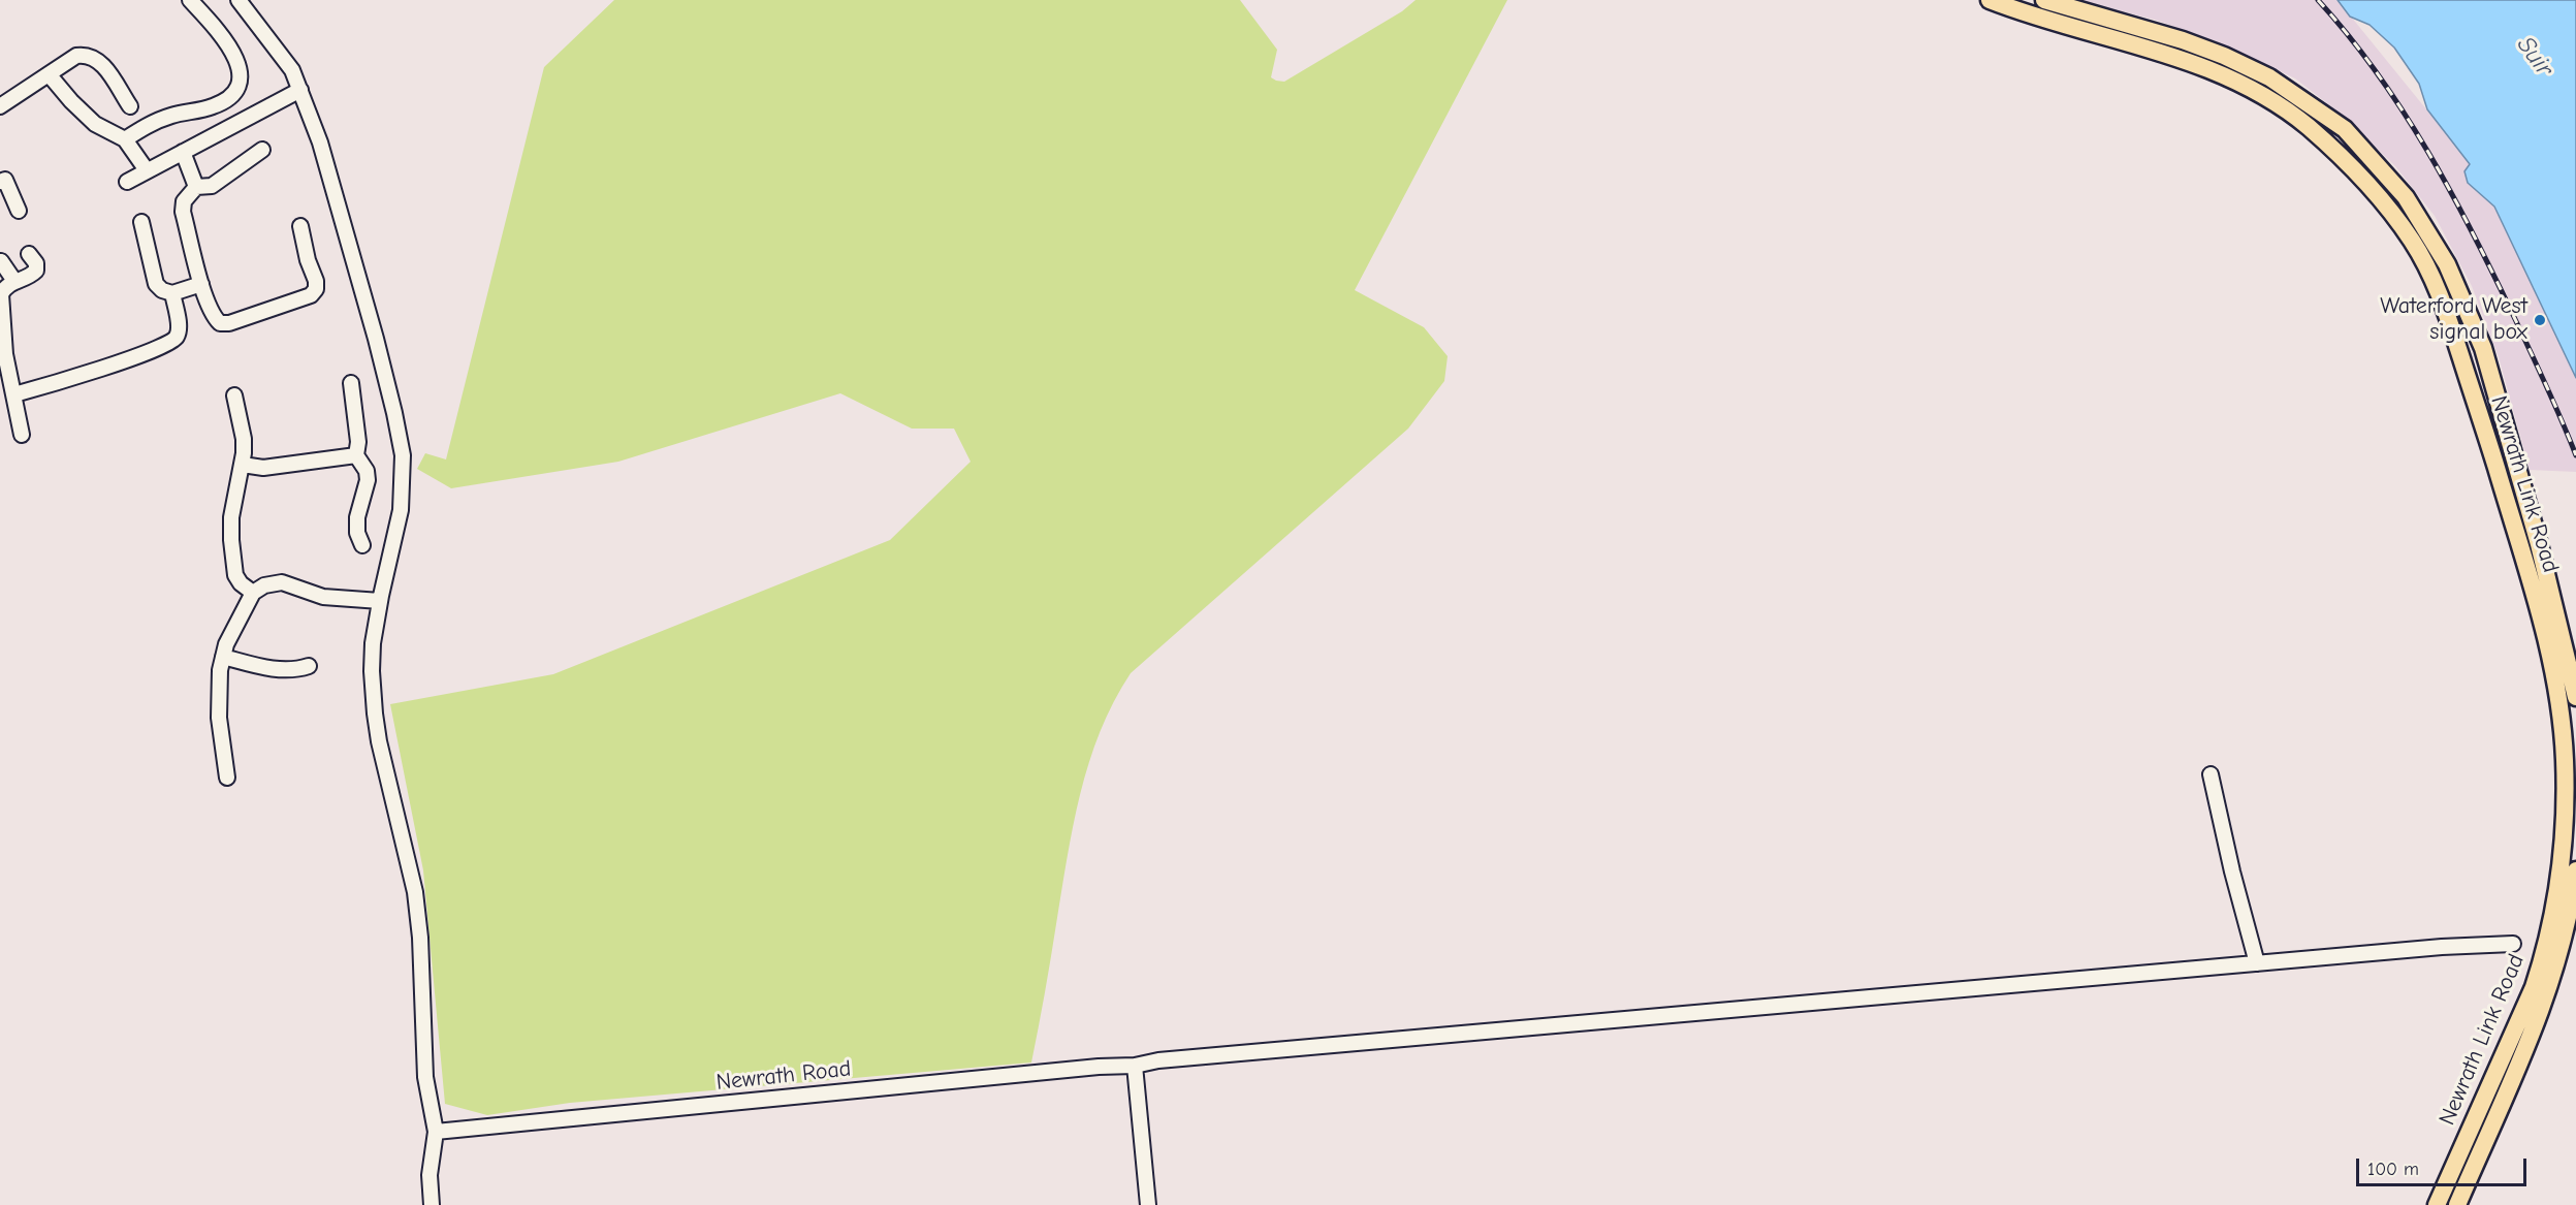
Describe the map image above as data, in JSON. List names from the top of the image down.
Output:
{
  "streets": {
    "main road": ["Newrath Link Road"],
    "street": ["Newrath Road"]
  },
  "water": ["Suir"],
  "places": ["Waterford West signal box"],
  "scale_bar": "100 m"
}
